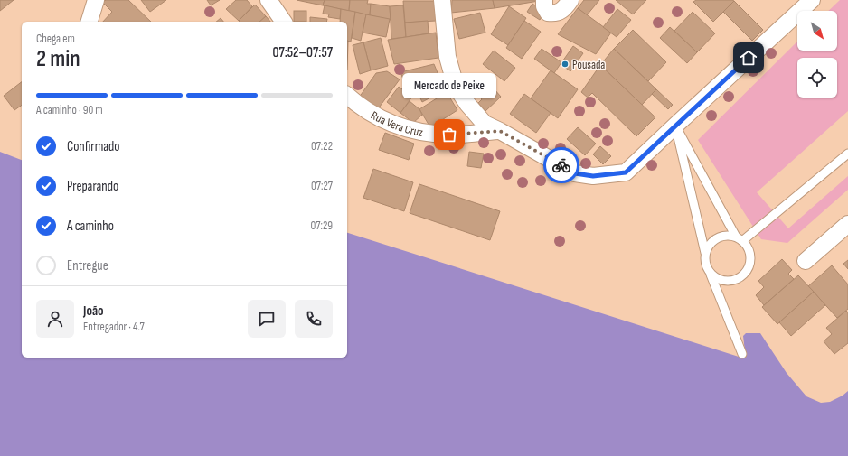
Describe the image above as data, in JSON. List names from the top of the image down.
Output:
{
  "streets": {
    "street": ["Rua Vera Cruz"]
  },
  "places": ["Pousada", "Mercado de Peixe"],
  "north": "bottom right",
  "page": {
    "heading": ["2 min", "Chega em", "07:52–07:57"],
    "panel": ["João", "Entregador · 4.7"],
    "bubble": "Mercado de Peixe",
    "bar": "A caminho · 90 m",
    "list": [
      ["Confirmado", "07:22"],
      ["Preparando", "07:27"],
      ["A caminho", "07:29"],
      "Entregue"
    ]
  }
}
